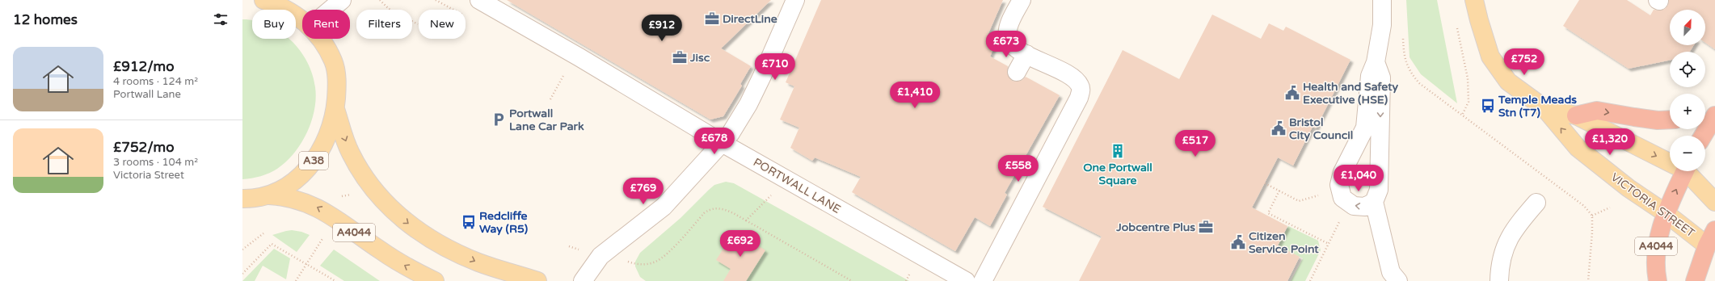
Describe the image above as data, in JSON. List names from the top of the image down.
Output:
{
  "streets": {
    "highway": ["A4044"],
    "main road": ["A38", "VICTORIA STREET"],
    "street": ["PORTWALL LANE"]
  },
  "crossings": [
    ["A38", "A4044"],
    ["VICTORIA STREET", "A4044"]
  ],
  "places": {
    "office": ["DirectLine", "Jisc", "Jobcentre Plus"],
    "public building": ["Health and Safety Executive (HSE)", "Bristol City Council", "Citizen Service Point"],
    "bus stop": ["Temple Meads Stn (T7)", "Redcliffe Way (R5)"],
    "parking": ["Portwall Lane Car Park"],
    "building": ["One Portwall Square"]
  },
  "north": "top right",
  "page": {
    "heading": "12 homes",
    "map_buttons": ["+", "−"],
    "chip": [
      "Buy",
      "Rent",
      "Filters",
      "New"
    ],
    "price": [
      "£912",
      "£673",
      "£752",
      "£710",
      "£1,410",
      "£678",
      "£1,320",
      "£517",
      "£558",
      "£1,040",
      "£769",
      "£692"
    ],
    "list": [
      {
        "name": "£912/mo",
        "note": "4 rooms · 124 m² · Portwall Lane"
      },
      {
        "name": "£752/mo",
        "note": "3 rooms · 104 m² · Victoria Street"
      }
    ]
  }
}
